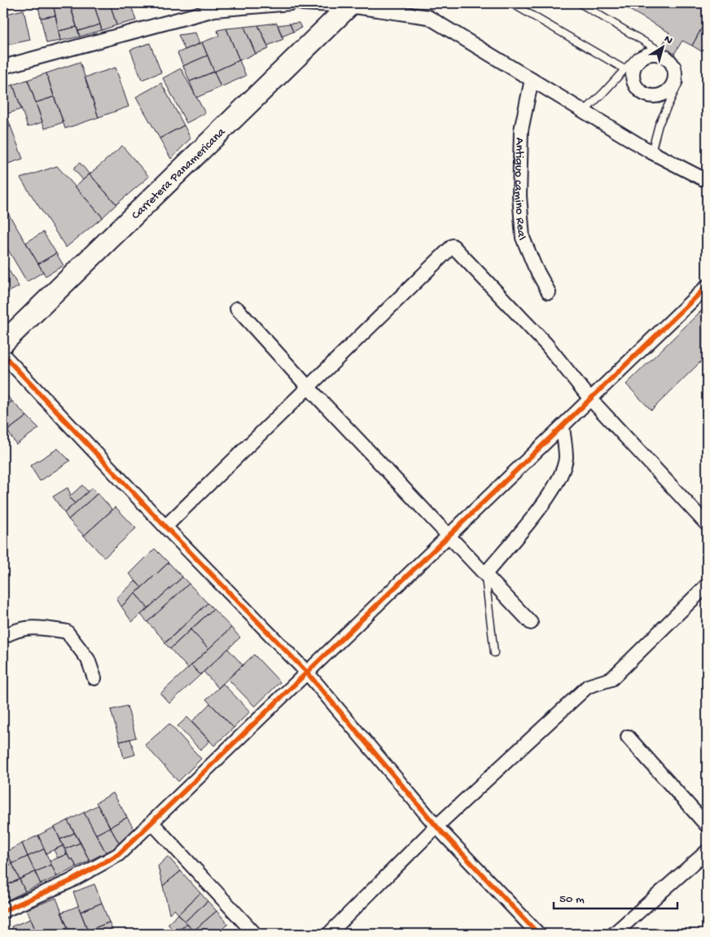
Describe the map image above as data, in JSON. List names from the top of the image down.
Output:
{
  "streets": {
    "main road": ["Carretera Panamericana"],
    "street": ["Antiguo camino Real"]
  },
  "scale_bar": "50 m",
  "north": "top right"
}
